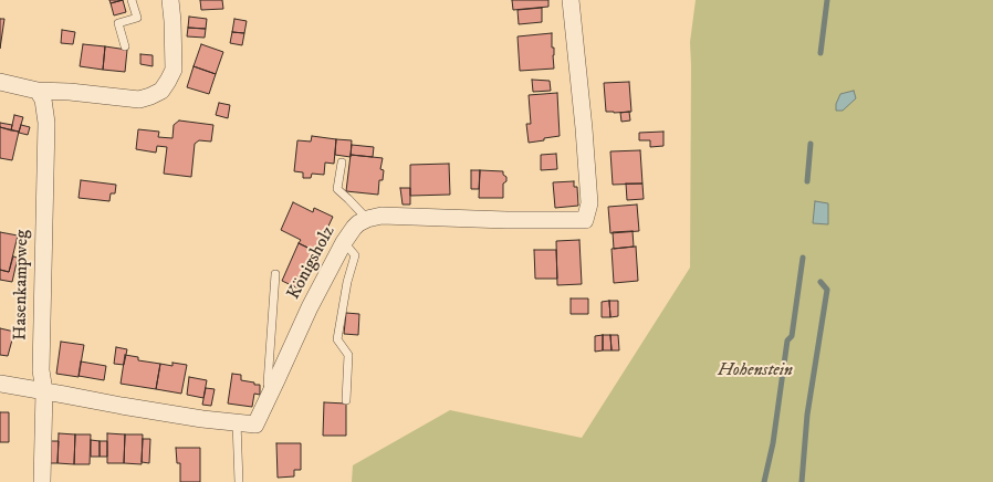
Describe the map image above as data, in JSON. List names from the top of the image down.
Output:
{
  "streets": {
    "street": ["Königsholz", "Hasenkampweg"]
  },
  "crossings": [
    ["Königsholz", "Hasenkampweg"]
  ],
  "parks": ["Hohenstein"]
}
